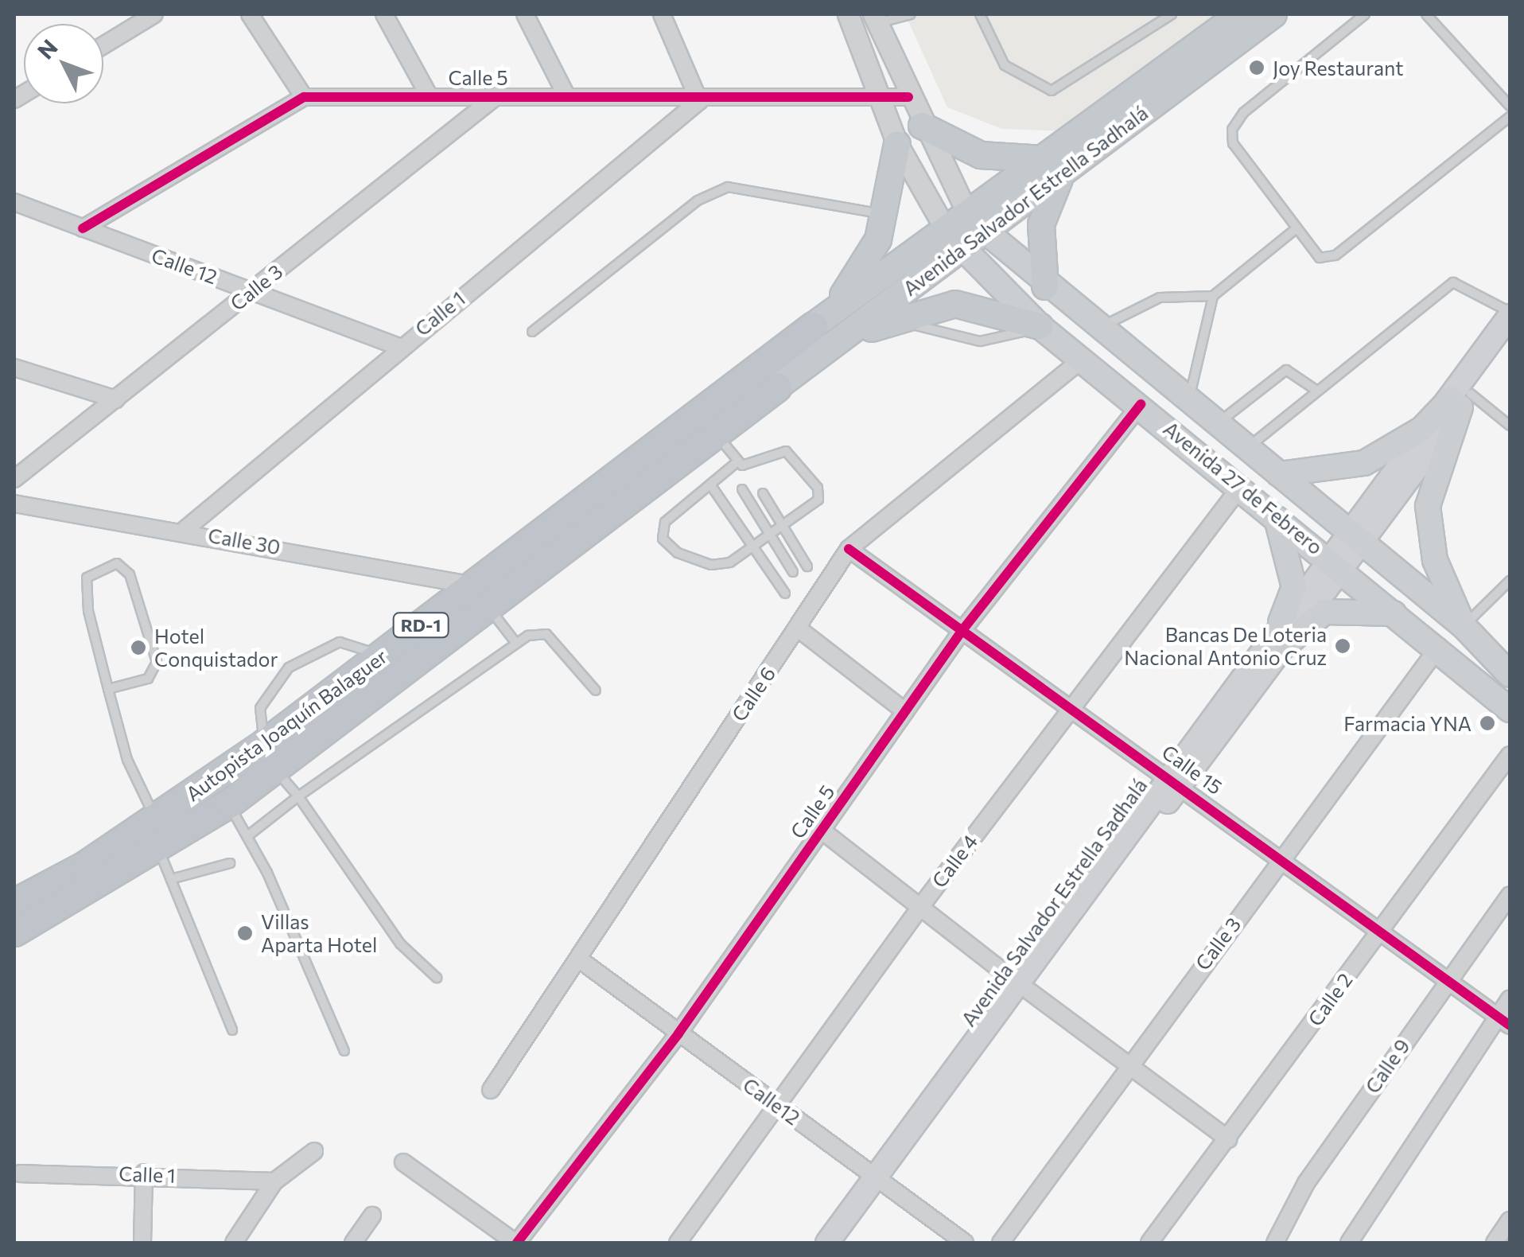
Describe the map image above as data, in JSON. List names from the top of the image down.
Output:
{
  "streets": {
    "highway": ["Avenida Salvador Estrella Sadhalá", "RD-1", "Autopista Joaquín Balaguer"],
    "main road": ["Avenida 27 de Febrero"],
    "street": [
      "Calle 5",
      "Calle 12",
      "Calle 3",
      "Calle 1",
      "Calle 30",
      "Calle 6",
      "Calle 15",
      "Calle 4",
      "Calle 2",
      "Calle 9",
      "Calle12"
    ]
  },
  "crossings": [
    ["Calle 5", "Calle 3"],
    ["Calle 5", "Calle 1"],
    ["Calle 5", "Avenida 27 de Febrero"],
    ["Calle 5", "Calle 15"],
    ["Calle 5", "Calle12"],
    ["Avenida Salvador Estrella Sadhalá", "Avenida 27 de Febrero"],
    ["Avenida Salvador Estrella Sadhalá", "Autopista Joaquín Balaguer"],
    ["Avenida Salvador Estrella Sadhalá", "Calle 15"],
    ["Avenida Salvador Estrella Sadhalá", "Calle12"],
    ["Calle 12", "Calle 3"],
    ["Calle 12", "Calle 1"],
    ["Calle 3", "Avenida 27 de Febrero"],
    ["Calle 3", "Calle 15"],
    ["Calle 1", "Calle 30"],
    ["Avenida 27 de Febrero", "Calle 6"],
    ["Avenida 27 de Febrero", "Calle 4"],
    ["Calle 30", "Autopista Joaquín Balaguer"],
    ["Calle 6", "Calle 15"],
    ["Calle 6", "Calle12"],
    ["Calle 15", "Calle 4"],
    ["Calle 15", "Calle 2"],
    ["Calle 15", "Calle 9"],
    ["Calle 4", "Calle12"]
  ],
  "places": [
    "Joy Restaurant",
    "Bancas De Loteria Nacional Antonio Cruz",
    "Hotel Conquistador",
    "Farmacia YNA",
    "Villas Aparta Hotel"
  ],
  "north": "top left"
}
